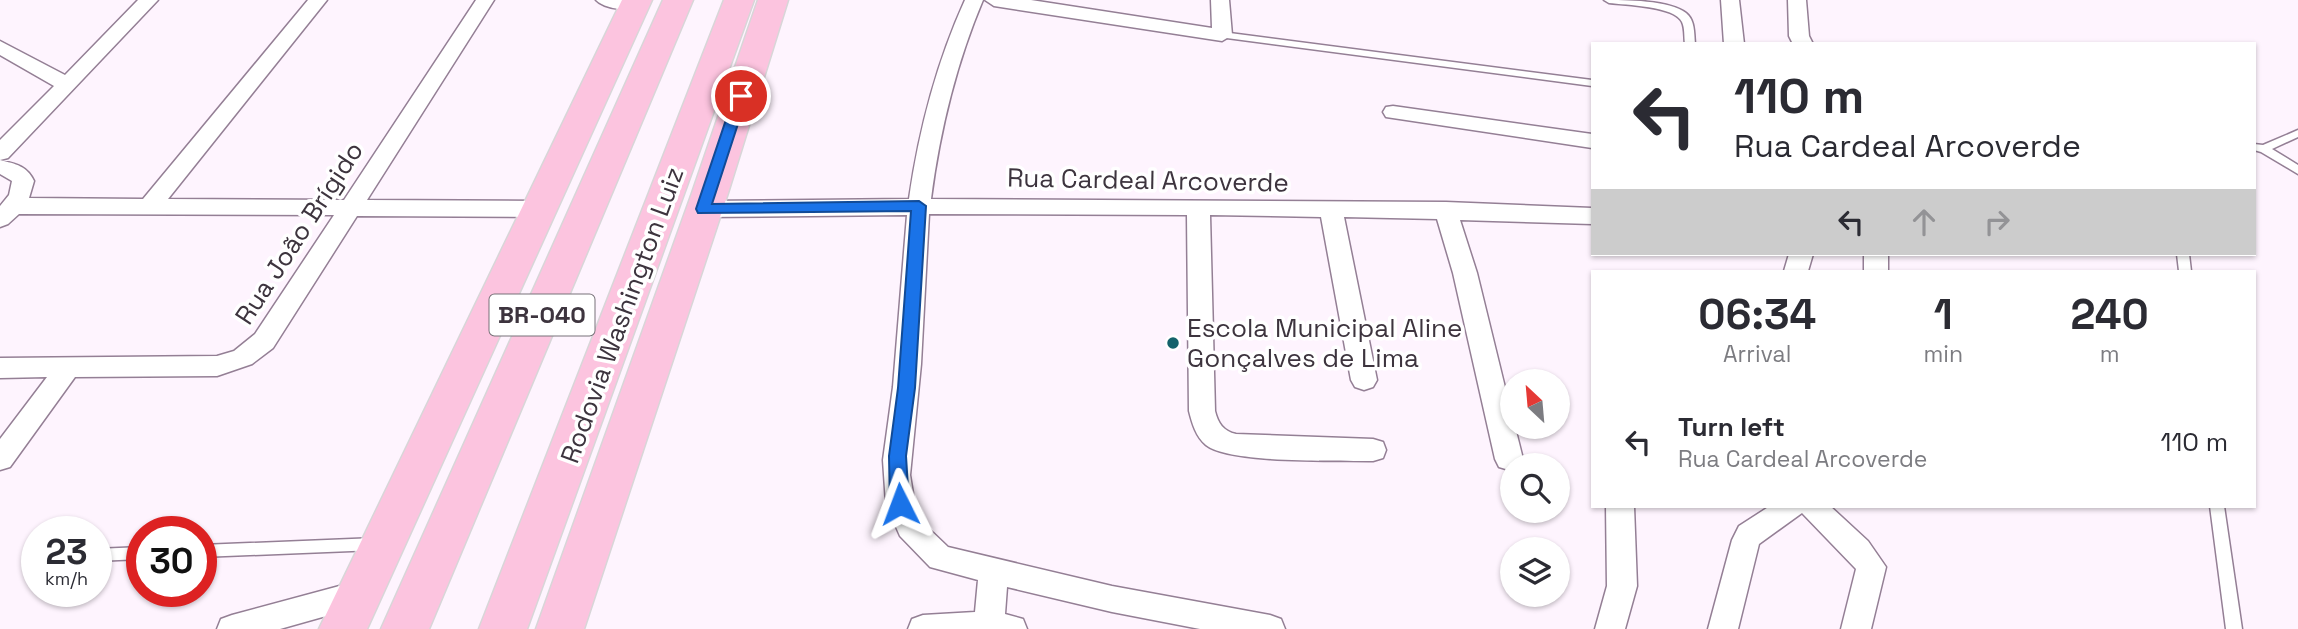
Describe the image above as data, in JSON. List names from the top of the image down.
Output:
{
  "streets": {
    "highway": ["BR-040", "Rodovia Washington Luiz"],
    "street": ["Rua Cardeal Arcoverde", "Rua João Brígido"]
  },
  "places": ["Escola Municipal Aline Gonçalves de Lima"],
  "north": "top left",
  "page": {
    "turn": ["110 m", "Rua Cardeal Arcoverde"],
    "eta": [
      "06:34",
      "Arrival",
      "1",
      "min",
      "240",
      "m"
    ],
    "list": [
      {
        "name": "Turn left",
        "note": "Rua Cardeal Arcoverde",
        "value": "110 m"
      }
    ],
    "speed": "23 km/h",
    "limit": "30"
  }
}
